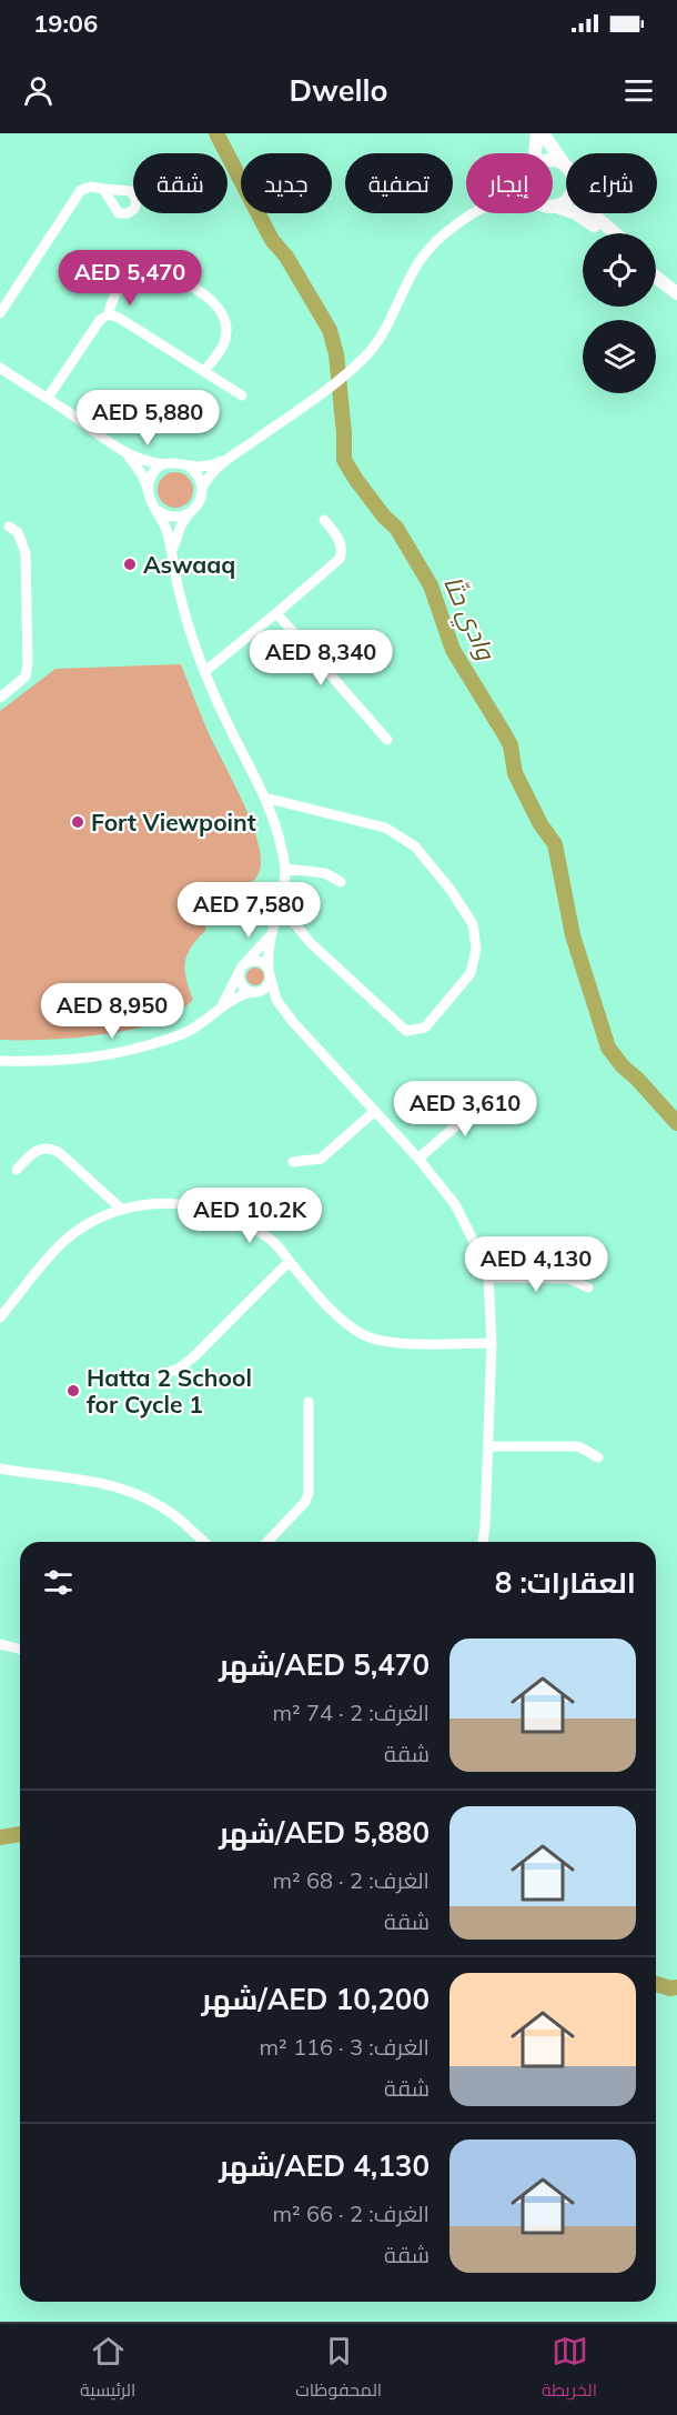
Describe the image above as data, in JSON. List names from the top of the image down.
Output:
{
  "water": ["وادي حتّا"],
  "places": ["Aswaaq", "Fort Viewpoint", "Hatta 2 School for Cycle 1"],
  "page": {
    "status": "19:06",
    "header": "Dwello",
    "chip": [
      "شراء",
      "إيجار",
      "تصفية",
      "جديد",
      "شقة"
    ],
    "price": [
      "AED 5,470",
      "AED 5,880",
      "AED 8,340",
      "AED 7,580",
      "AED 8,950",
      "AED 3,610",
      "AED 10.2K",
      "AED 4,130"
    ],
    "heading": "العقارات: 8",
    "list": [
      {
        "name": "AED 5,470/شهر",
        "note": "الغرف: 2 · 74 m² · شقة"
      },
      {
        "name": "AED 5,880/شهر",
        "note": "الغرف: 2 · 68 m² · شقة"
      },
      {
        "name": "AED 10,200/شهر",
        "note": "الغرف: 3 · 116 m² · شقة"
      },
      {
        "name": "AED 4,130/شهر",
        "note": "الغرف: 2 · 66 m² · شقة"
      }
    ],
    "tabs": ["الخريطة", "المحفوظات", "الرئيسية"]
  }
}
